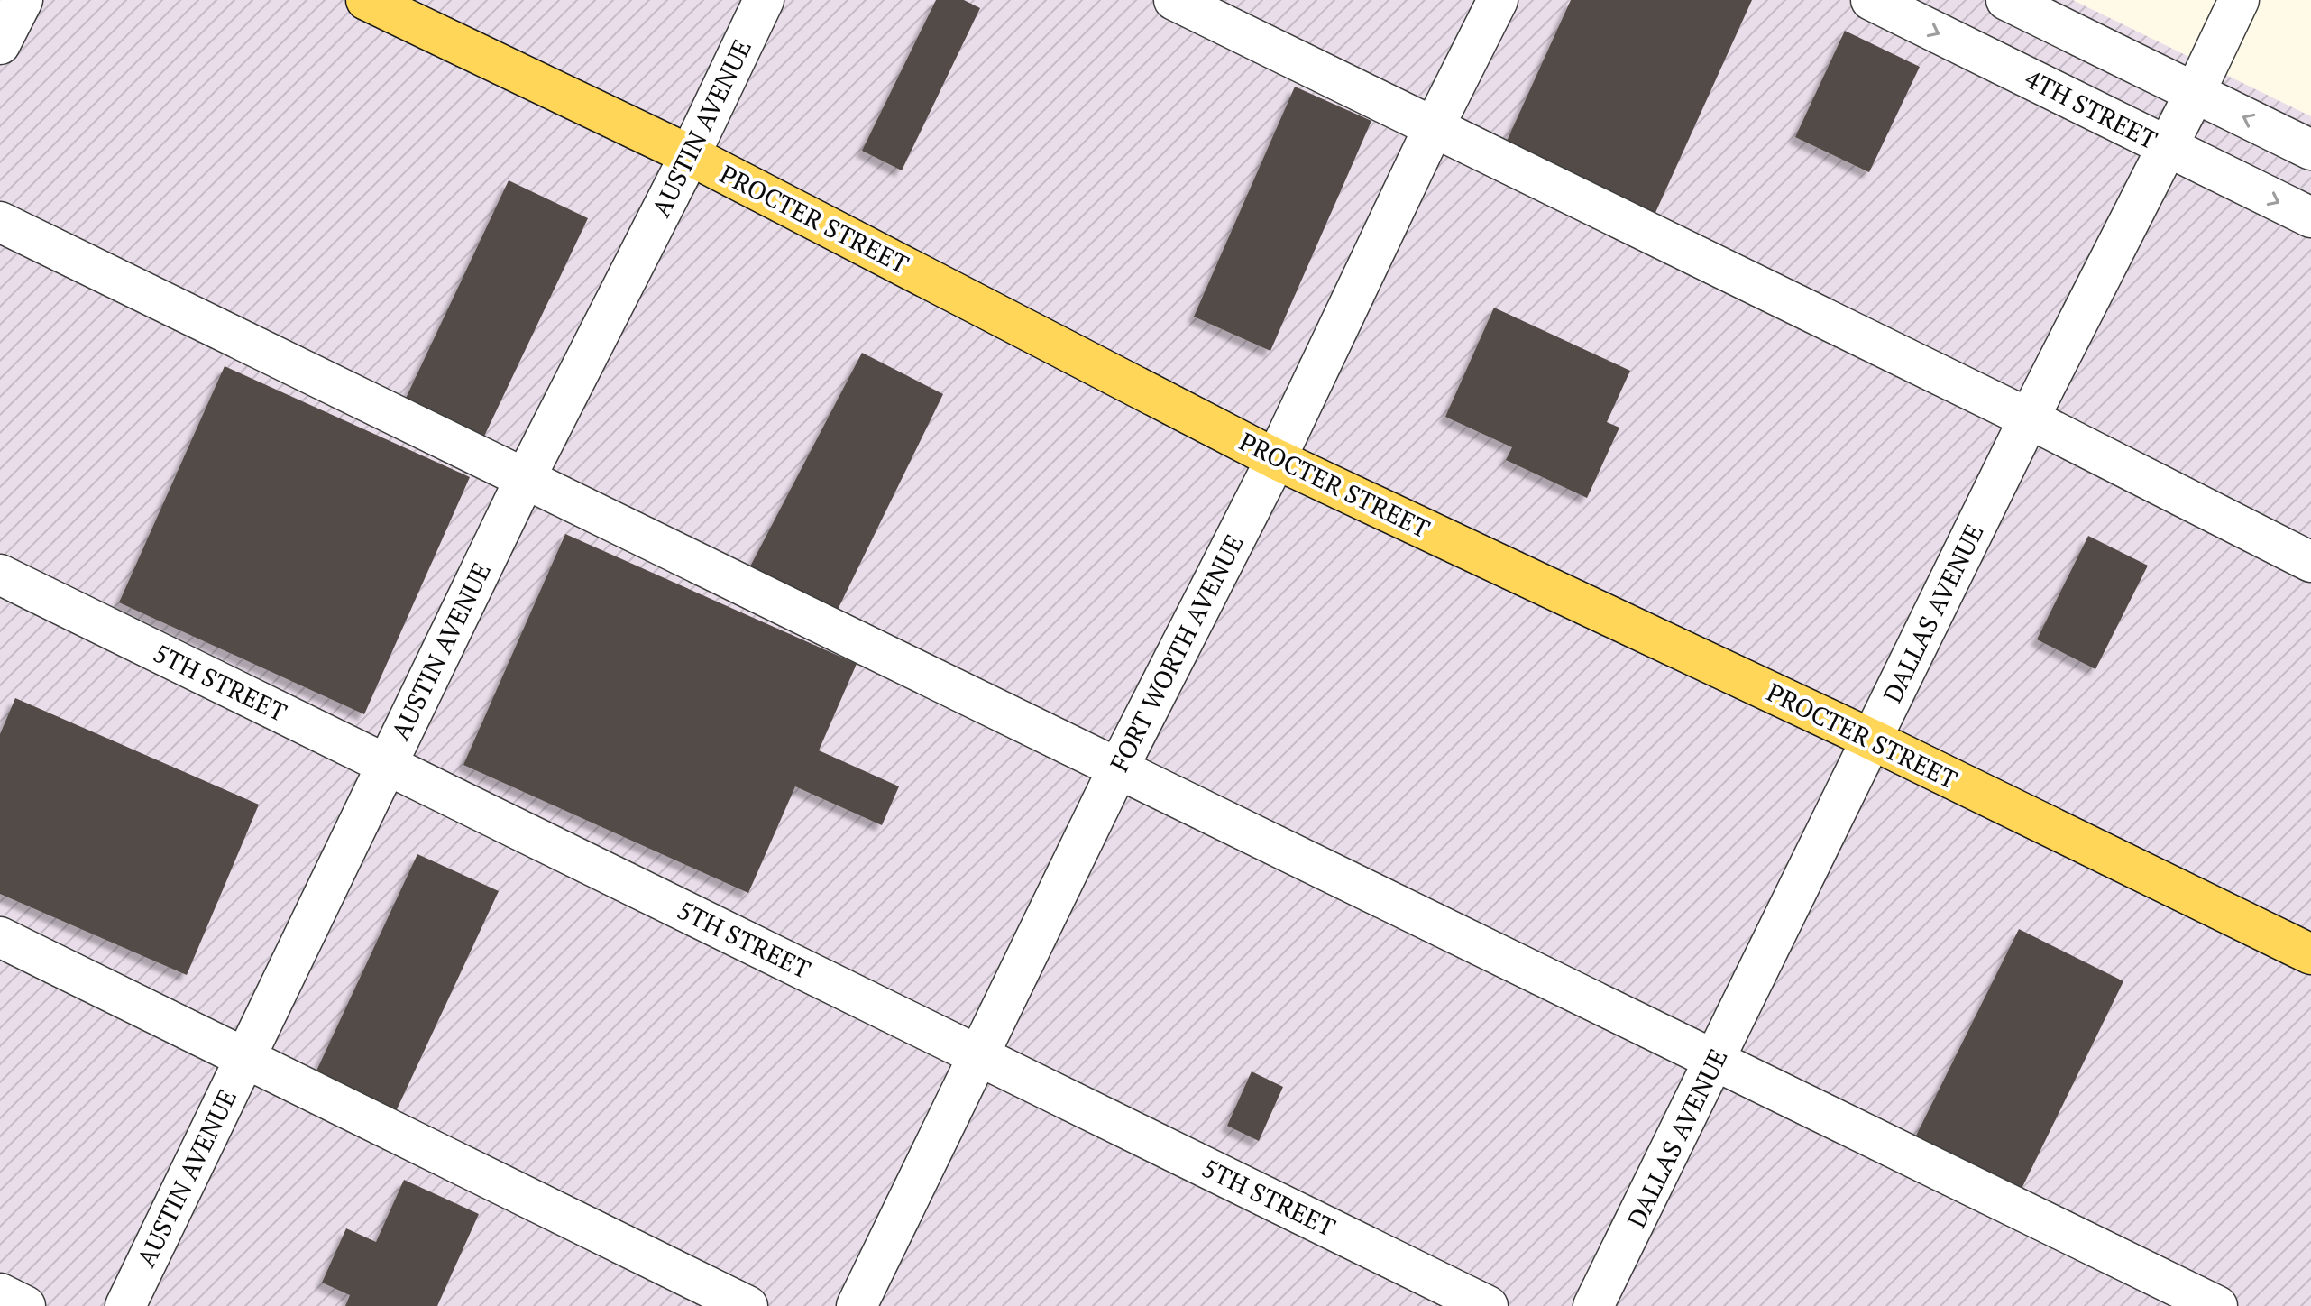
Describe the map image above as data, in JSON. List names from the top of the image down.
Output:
{
  "streets": {
    "main road": ["PROCTER STREET"],
    "street": [
      "4TH STREET",
      "AUSTIN AVENUE",
      "DALLAS AVENUE",
      "FORT WORTH AVENUE",
      "5TH STREET"
    ]
  },
  "crossings": [
    ["4TH STREET", "DALLAS AVENUE"],
    ["AUSTIN AVENUE", "PROCTER STREET"],
    ["AUSTIN AVENUE", "5TH STREET"],
    ["PROCTER STREET", "DALLAS AVENUE"],
    ["PROCTER STREET", "FORT WORTH AVENUE"],
    ["FORT WORTH AVENUE", "5TH STREET"]
  ]
}
